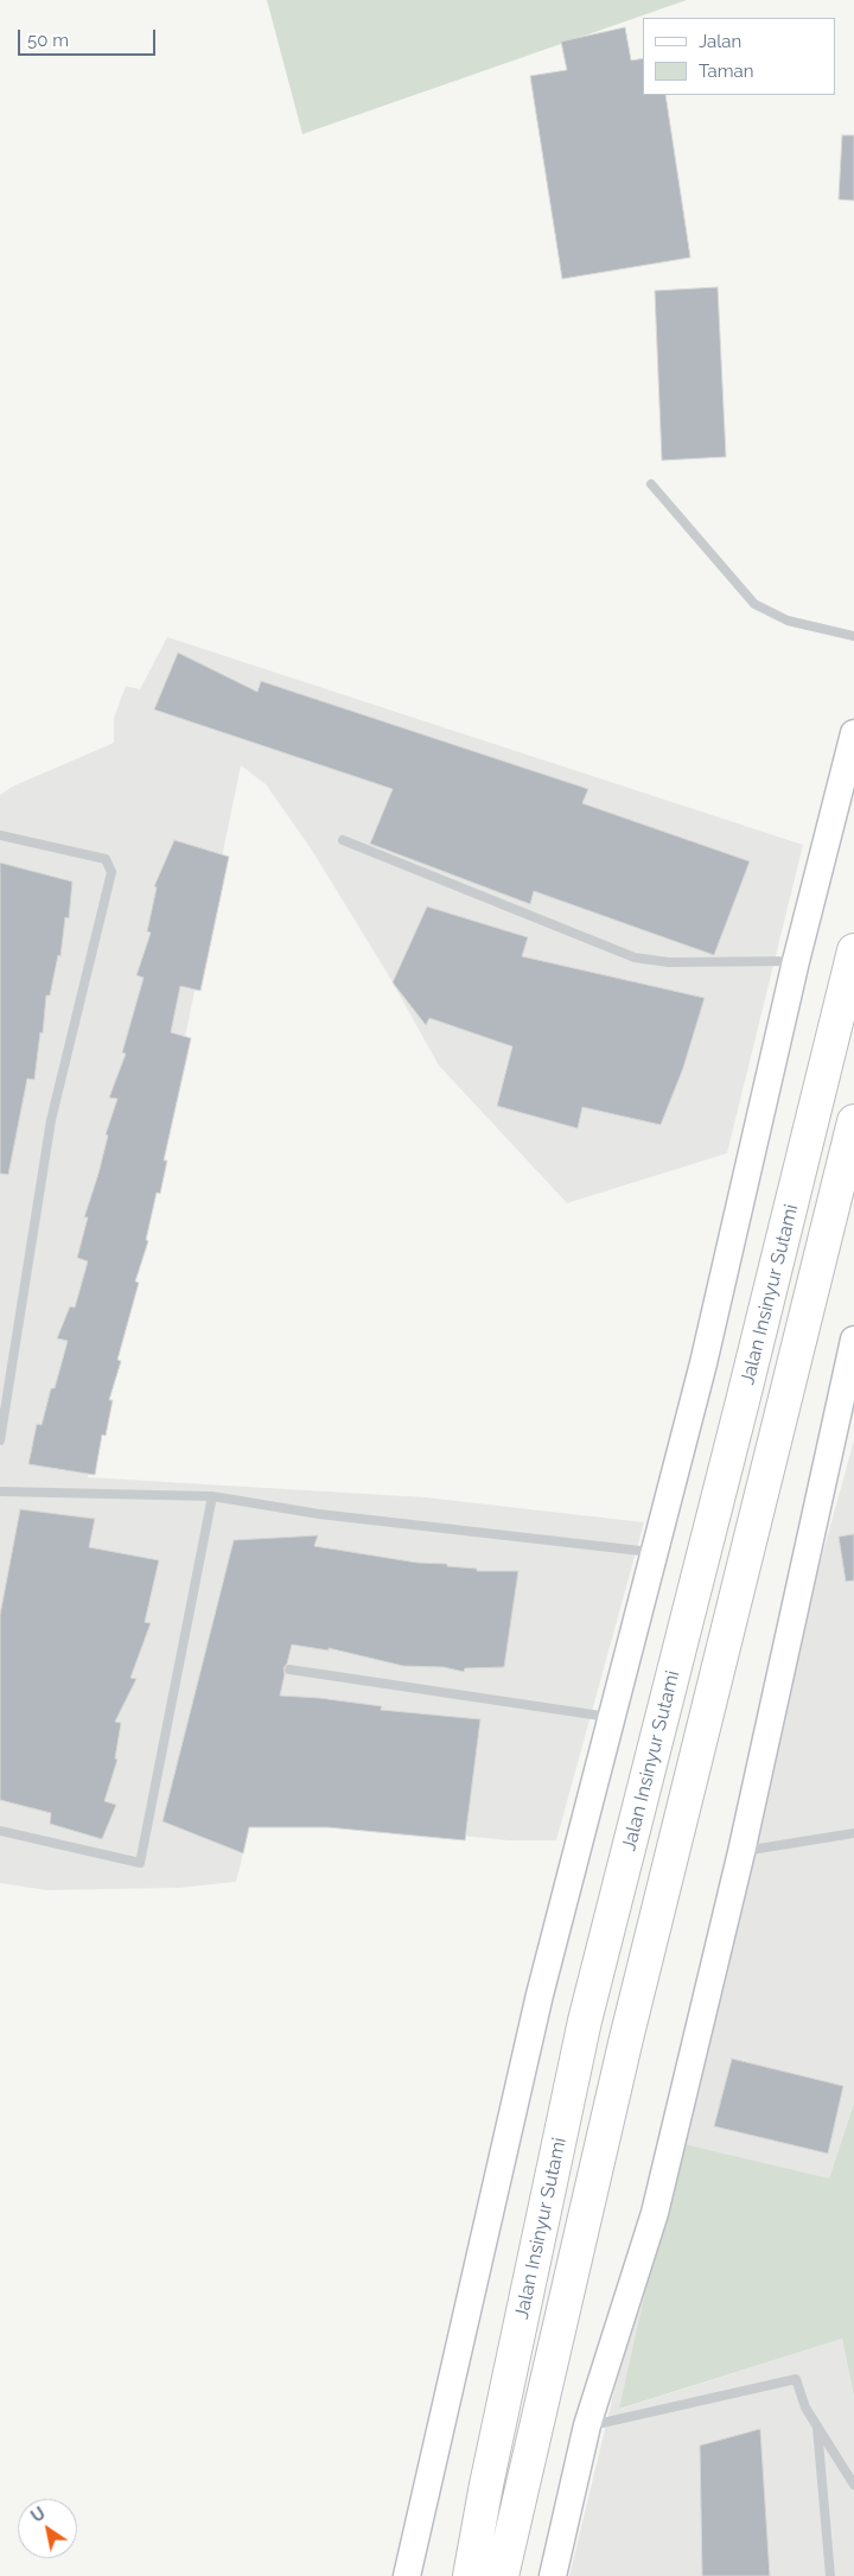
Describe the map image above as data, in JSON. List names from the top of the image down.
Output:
{
  "streets": {
    "highway": ["Jalan Insinyur Sutami"]
  },
  "legend": ["Jalan", "Taman"],
  "scale_bar": "50 m",
  "north": "top left"
}
